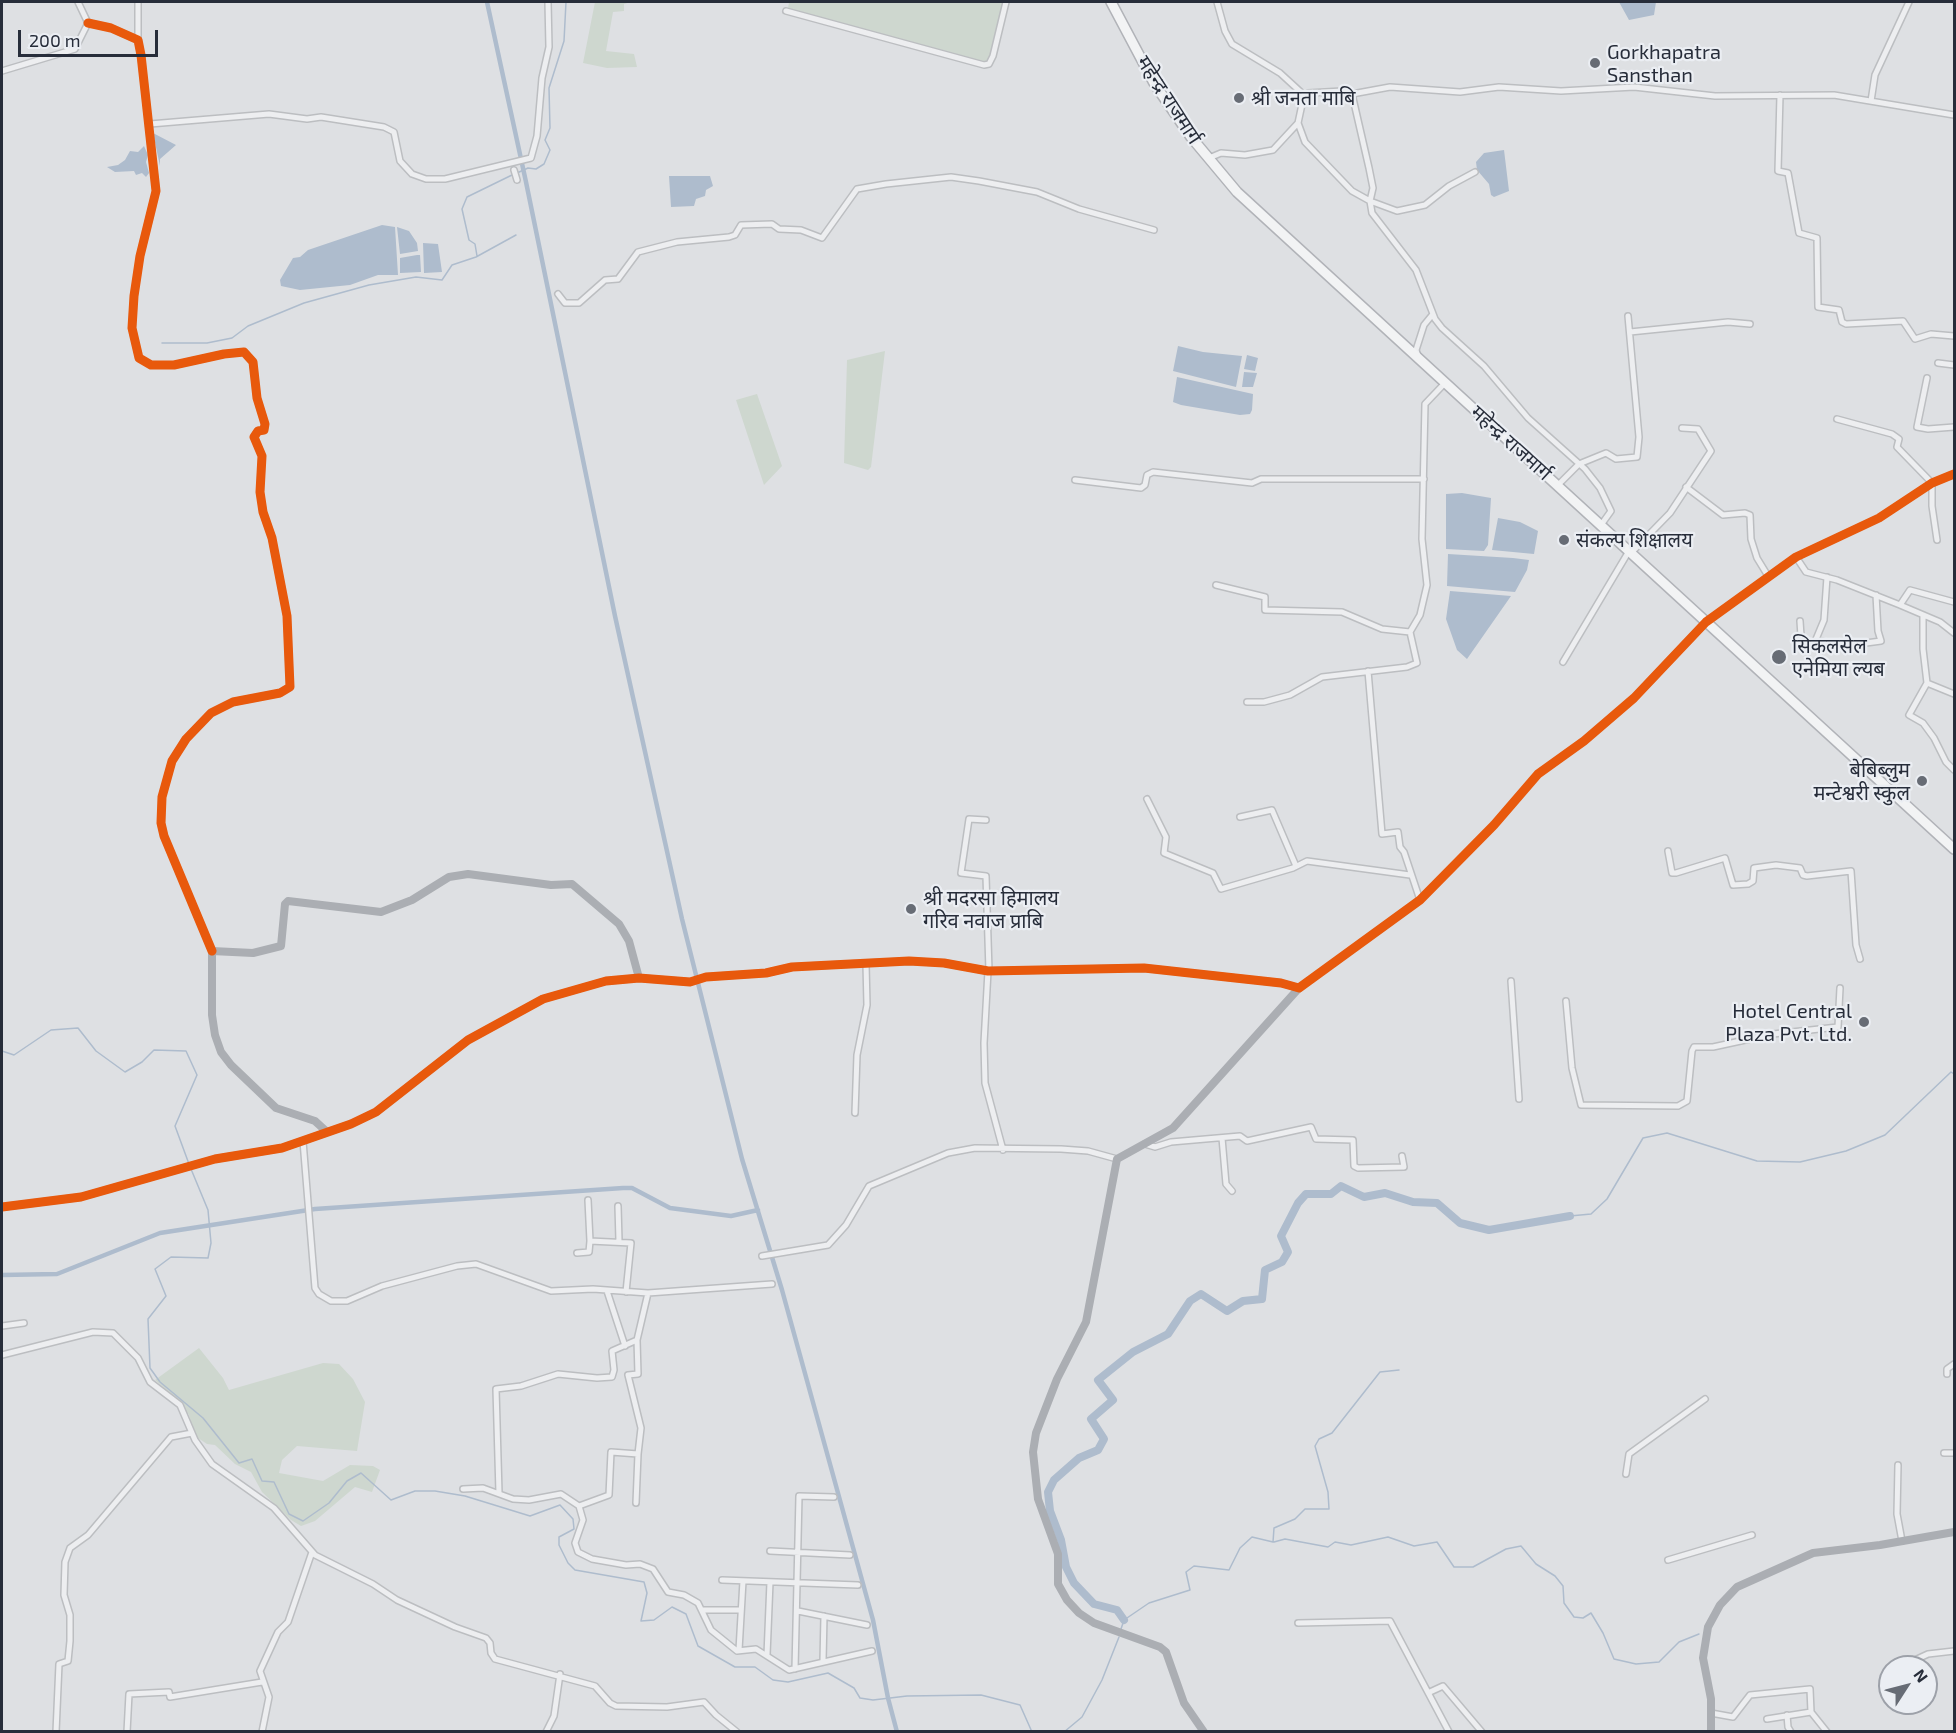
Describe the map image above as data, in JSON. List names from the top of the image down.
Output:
{
  "streets": {
    "highway": ["महेन्द्र राजमार्ग"]
  },
  "places": [
    "Gorkhapatra Sansthan",
    "श्री जनता माबि",
    "संकल्प शिक्षालय",
    "सिकलसेल एनेमिया ल्यब",
    "बेबिब्लुम मन्टेश्वरी स्कुल",
    "श्री मदरसा हिमालय गरिव नवाज प्राबि",
    "Hotel Central Plaza Pvt. Ltd."
  ],
  "scale_bar": "200 m",
  "north": "top right"
}
